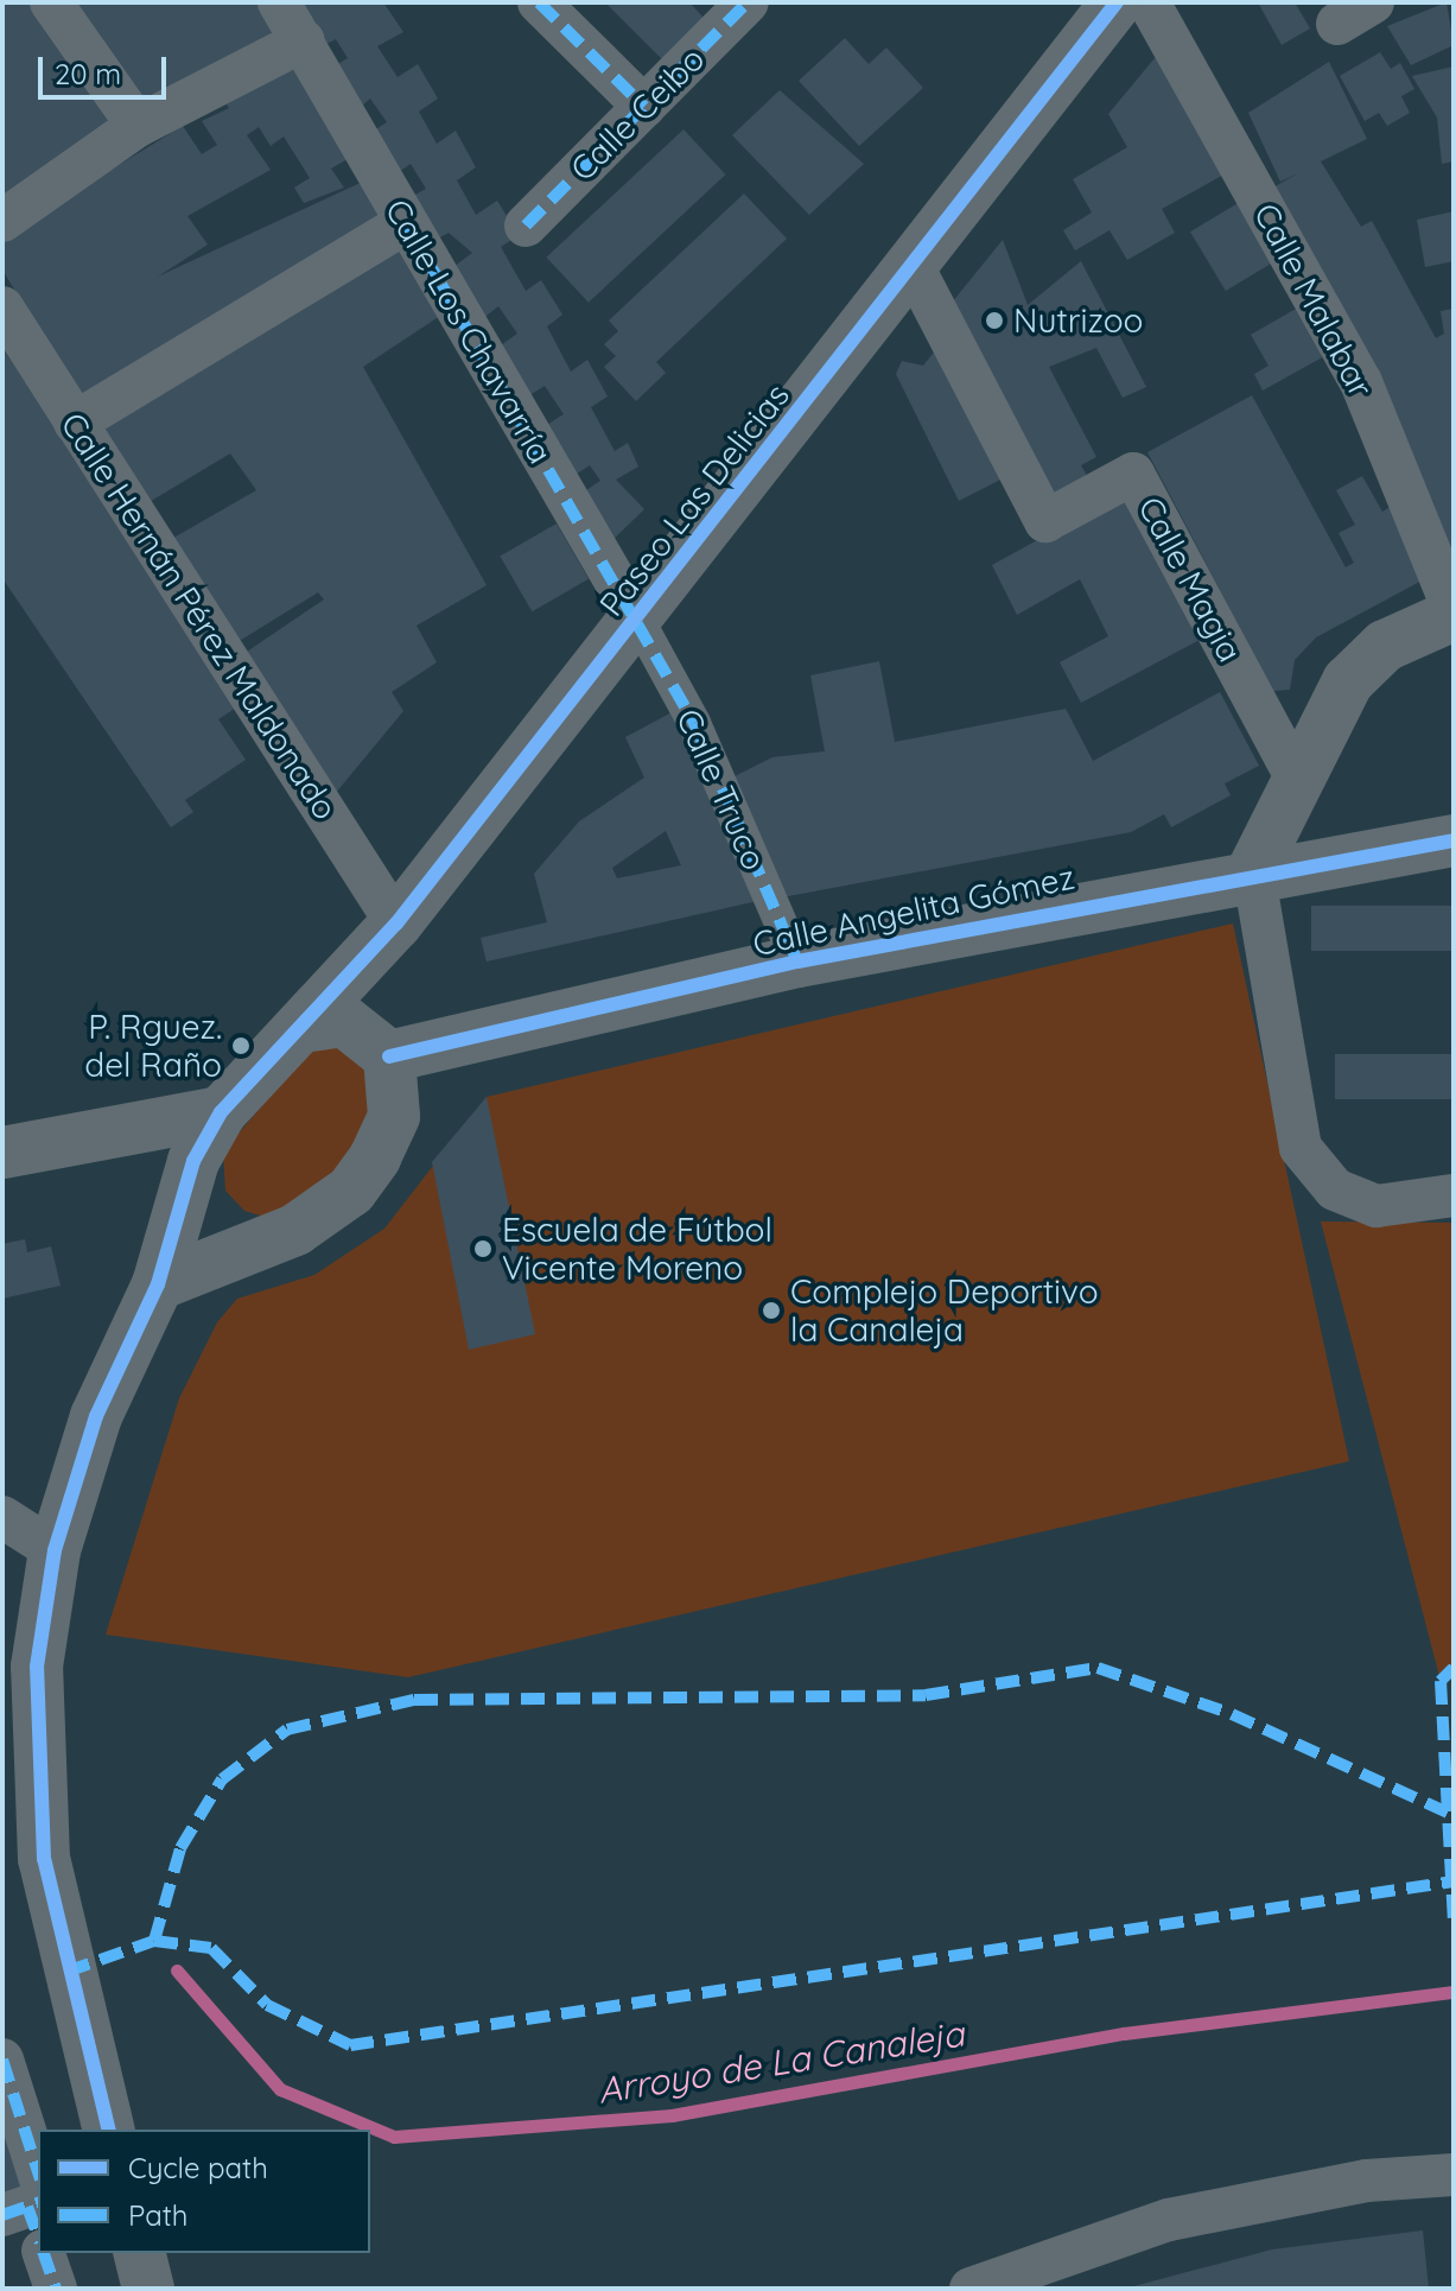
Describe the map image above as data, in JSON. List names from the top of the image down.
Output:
{
  "streets": {
    "street": [
      "Calle Ceibo",
      "Calle Malabar",
      "Calle Los Chavarría",
      "Paseo Las Delicias",
      "Calle Magia",
      "Calle Hernán Pérez Maldonado",
      "Calle Truco",
      "Calle Angelita Gómez"
    ]
  },
  "crossings": [
    ["Calle Los Chavarría", "Paseo Las Delicias"],
    ["Calle Los Chavarría", "Calle Truco"],
    ["Paseo Las Delicias", "Calle Magia"],
    ["Paseo Las Delicias", "Calle Hernán Pérez Maldonado"],
    ["Paseo Las Delicias", "Calle Truco"],
    ["Paseo Las Delicias", "Calle Angelita Gómez"],
    ["Calle Truco", "Calle Angelita Gómez"]
  ],
  "water": ["Arroyo de La Canaleja"],
  "places": [
    "Nutrizoo",
    "P. Rguez. del Raño",
    "Escuela de Fútbol Vicente Moreno",
    "Complejo Deportivo la Canaleja"
  ],
  "legend": ["Cycle path", "Path"],
  "scale_bar": "20 m"
}
